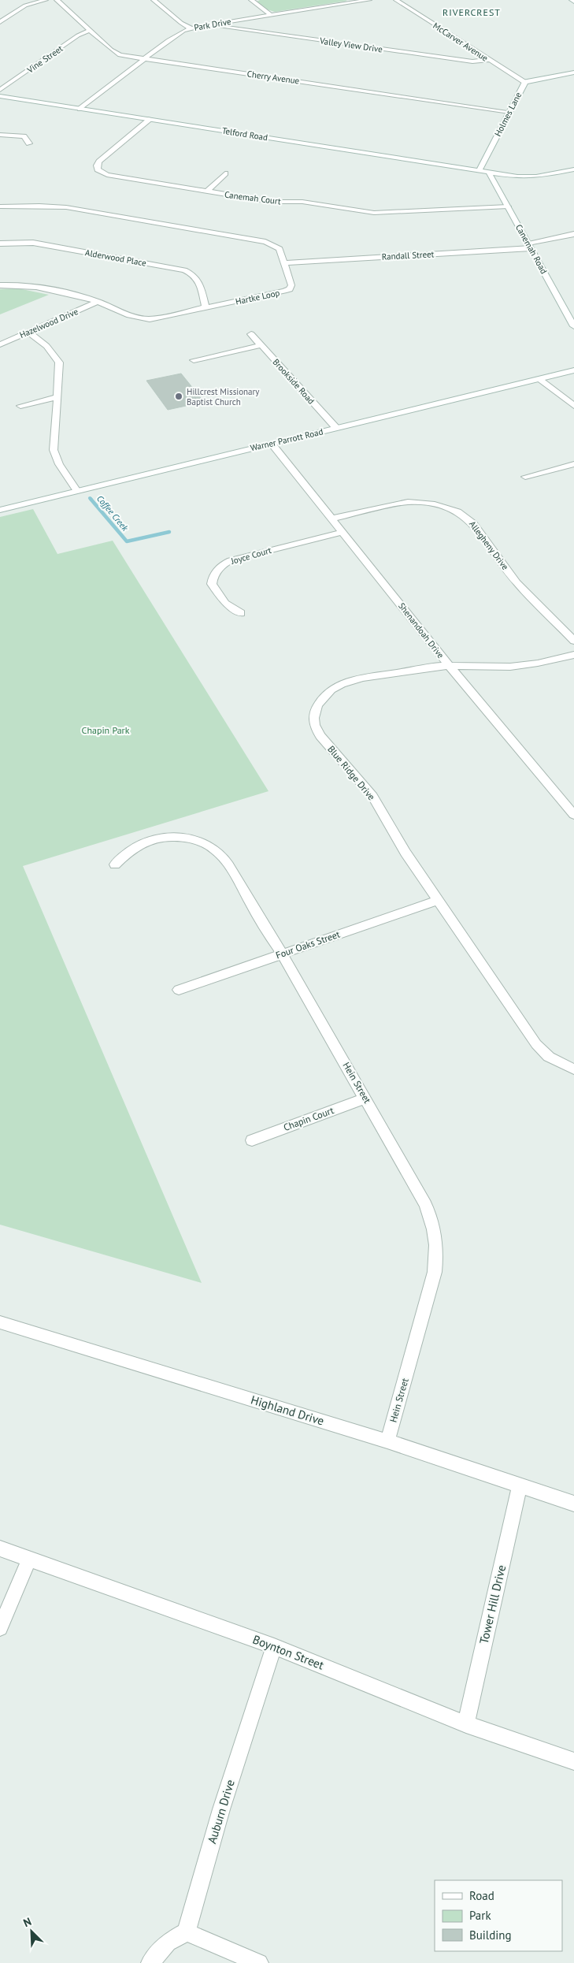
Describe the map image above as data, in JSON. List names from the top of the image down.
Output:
{
  "streets": {
    "street": [
      "Park Drive",
      "McCarver Avenue",
      "Valley View Drive",
      "Vine Street",
      "Cherry Avenue",
      "Holmes Lane",
      "Telford Road",
      "Canemah Court",
      "Canemah Road",
      "Randall Street",
      "Alderwood Place",
      "Hartke Loop",
      "Hazelwood Drive",
      "Brookside Road",
      "Warner Parrott Road",
      "Allegheny Drive",
      "Joyce Court",
      "Shenandoah Drive",
      "Blue Ridge Drive",
      "Four Oaks Street",
      "Hein Street",
      "Chapin Court",
      "Highland Drive",
      "Tower Hill Drive",
      "Boynton Street",
      "Auburn Drive"
    ]
  },
  "crossings": [
    ["Park Drive", "Valley View Drive"],
    ["Park Drive", "Cherry Avenue"],
    ["Park Drive", "Telford Road"],
    ["McCarver Avenue", "Valley View Drive"],
    ["McCarver Avenue", "Holmes Lane"],
    ["Vine Street", "Cherry Avenue"],
    ["Cherry Avenue", "Holmes Lane"],
    ["Holmes Lane", "Telford Road"],
    ["Telford Road", "Canemah Court"],
    ["Telford Road", "Canemah Road"],
    ["Canemah Court", "Canemah Road"],
    ["Canemah Road", "Randall Street"],
    ["Randall Street", "Hartke Loop"],
    ["Alderwood Place", "Hartke Loop"],
    ["Hartke Loop", "Hazelwood Drive"],
    ["Brookside Road", "Warner Parrott Road"],
    ["Warner Parrott Road", "Shenandoah Drive"],
    ["Allegheny Drive", "Shenandoah Drive"],
    ["Joyce Court", "Shenandoah Drive"],
    ["Shenandoah Drive", "Blue Ridge Drive"],
    ["Blue Ridge Drive", "Four Oaks Street"],
    ["Four Oaks Street", "Hein Street"],
    ["Hein Street", "Chapin Court"],
    ["Hein Street", "Highland Drive"],
    ["Highland Drive", "Tower Hill Drive"],
    ["Tower Hill Drive", "Boynton Street"],
    ["Boynton Street", "Auburn Drive"]
  ],
  "districts": ["RIVERCREST"],
  "water": ["Coffee Creek"],
  "parks": ["Chapin Park"],
  "places": ["Hillcrest Missionary Baptist Church"],
  "legend": ["Road", "Park", "Building"],
  "north": "top left"
}
